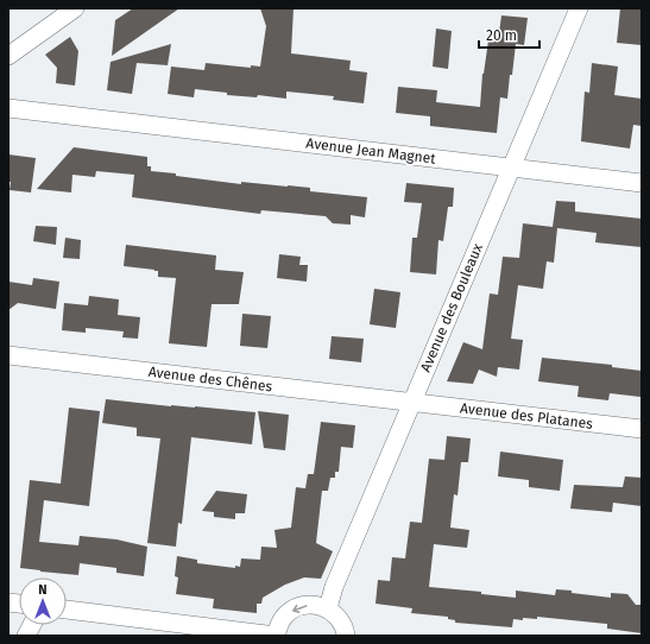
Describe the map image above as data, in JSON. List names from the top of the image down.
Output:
{
  "streets": {
    "street": [
      "Avenue Jean Magnet",
      "Avenue des Bouleaux",
      "Avenue des Chênes",
      "Avenue des Platanes"
    ]
  },
  "crossings": [
    ["Avenue Jean Magnet", "Avenue des Bouleaux"],
    ["Avenue des Bouleaux", "Avenue des Chênes"],
    ["Avenue des Bouleaux", "Avenue des Platanes"],
    ["Avenue des Chênes", "Avenue des Platanes"]
  ],
  "scale_bar": "20 m",
  "north": "top"
}
